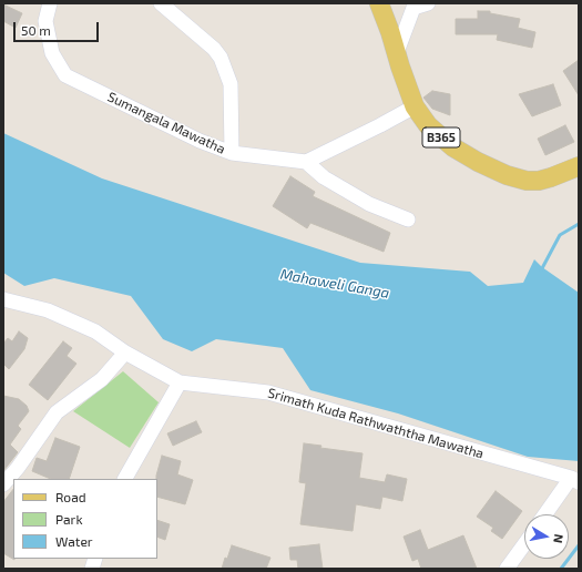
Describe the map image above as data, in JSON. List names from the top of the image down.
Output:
{
  "streets": {
    "main road": ["B365"],
    "street": ["Sumangala Mawatha", "Srimath Kuda Rathwaththa Mawatha"]
  },
  "water": ["Mahaweli Ganga"],
  "legend": ["Road", "Park", "Water"],
  "scale_bar": "50 m",
  "north": "right"
}
